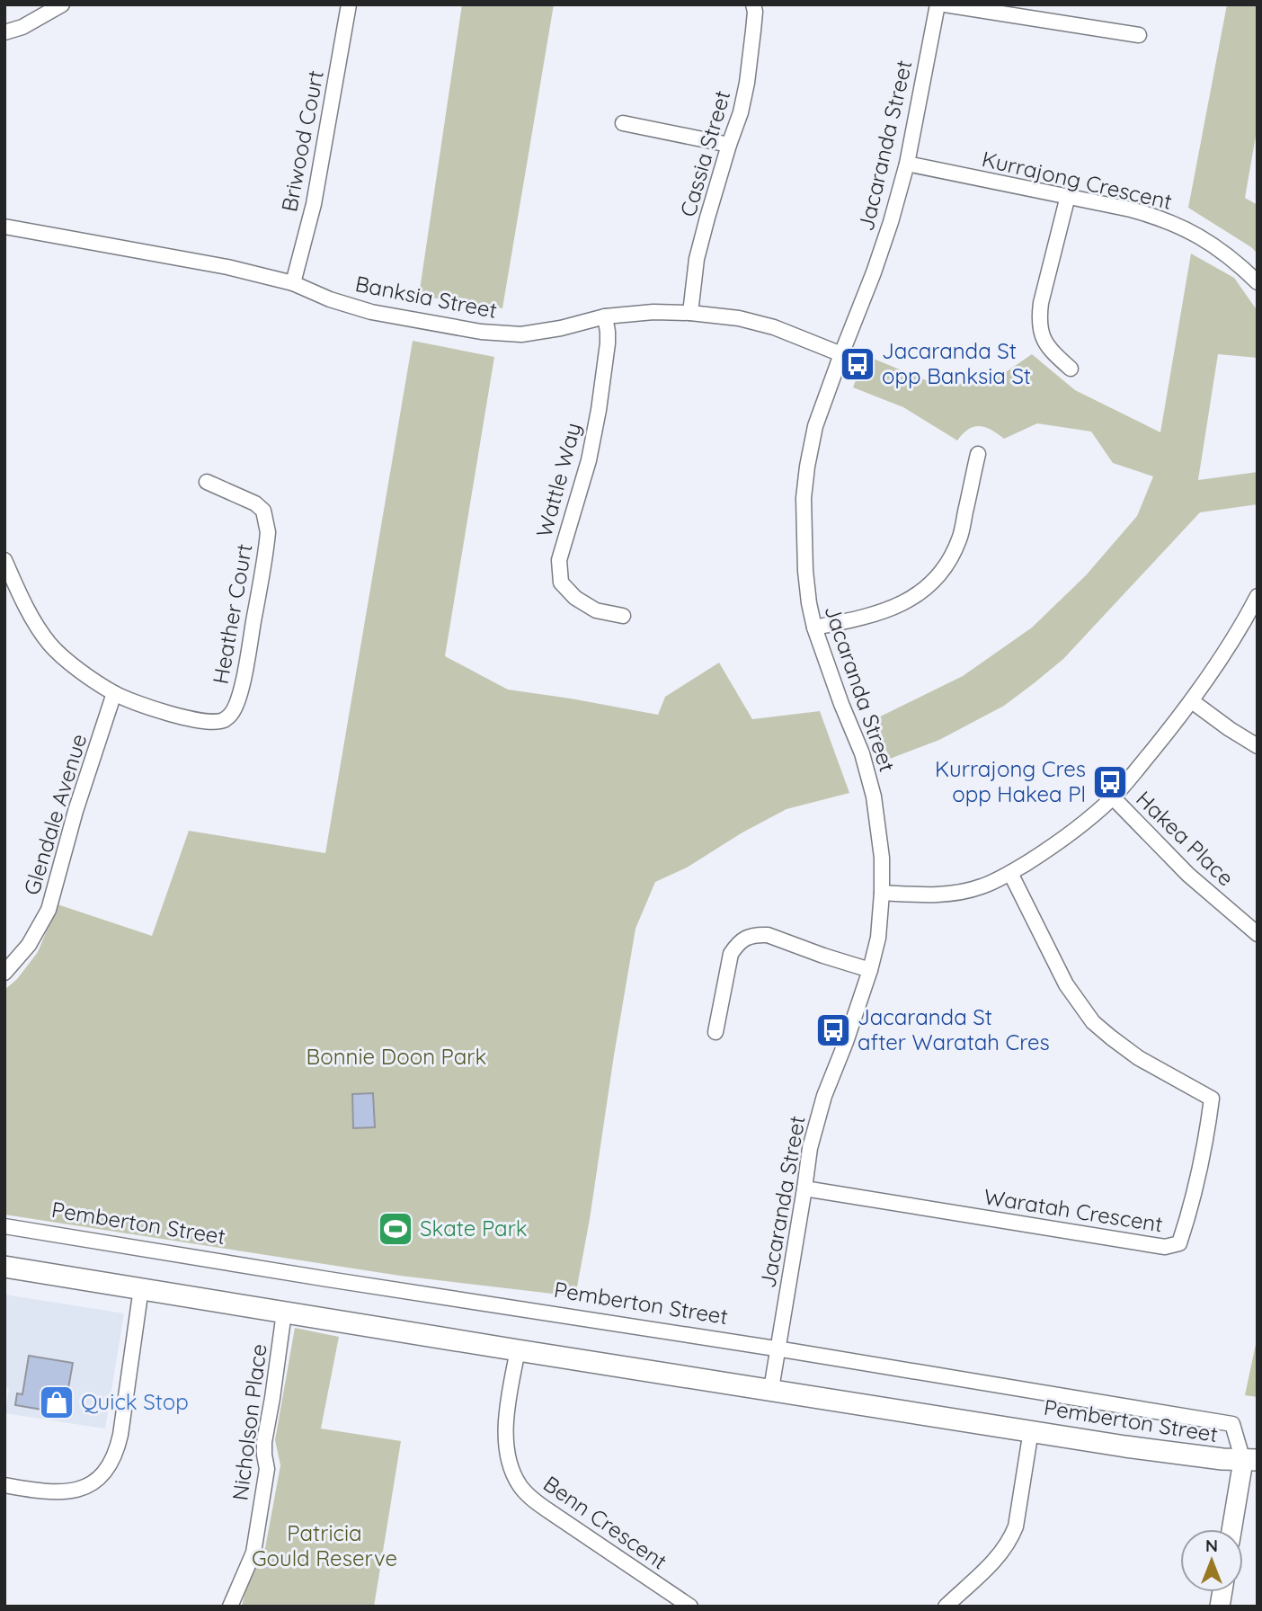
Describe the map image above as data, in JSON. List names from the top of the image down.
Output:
{
  "streets": {
    "main road": ["Pemberton Street"],
    "street": [
      "Briwood Court",
      "Jacaranda Street",
      "Cassia Street",
      "Kurrajong Crescent",
      "Banksia Street",
      "Wattle Way",
      "Heather Court",
      "Glendale Avenue",
      "Hakea Place",
      "Waratah Crescent",
      "Nicholson Place",
      "Benn Crescent"
    ]
  },
  "crossings": [
    ["Briwood Court", "Banksia Street"],
    ["Jacaranda Street", "Kurrajong Crescent"],
    ["Jacaranda Street", "Banksia Street"],
    ["Jacaranda Street", "Waratah Crescent"],
    ["Jacaranda Street", "Pemberton Street"],
    ["Cassia Street", "Banksia Street"],
    ["Banksia Street", "Wattle Way"],
    ["Heather Court", "Glendale Avenue"],
    ["Pemberton Street", "Nicholson Place"],
    ["Pemberton Street", "Benn Crescent"]
  ],
  "parks": ["Bonnie Doon Park", "Patricia Gould Reserve"],
  "places": {
    "bus stop": ["Jacaranda St opp Banksia St", "Kurrajong Cres opp Hakea Pl", "Jacaranda St after Waratah Cres"],
    "sports": ["Skate Park"],
    "shop": ["Quick Stop"]
  },
  "north": "top"
}
